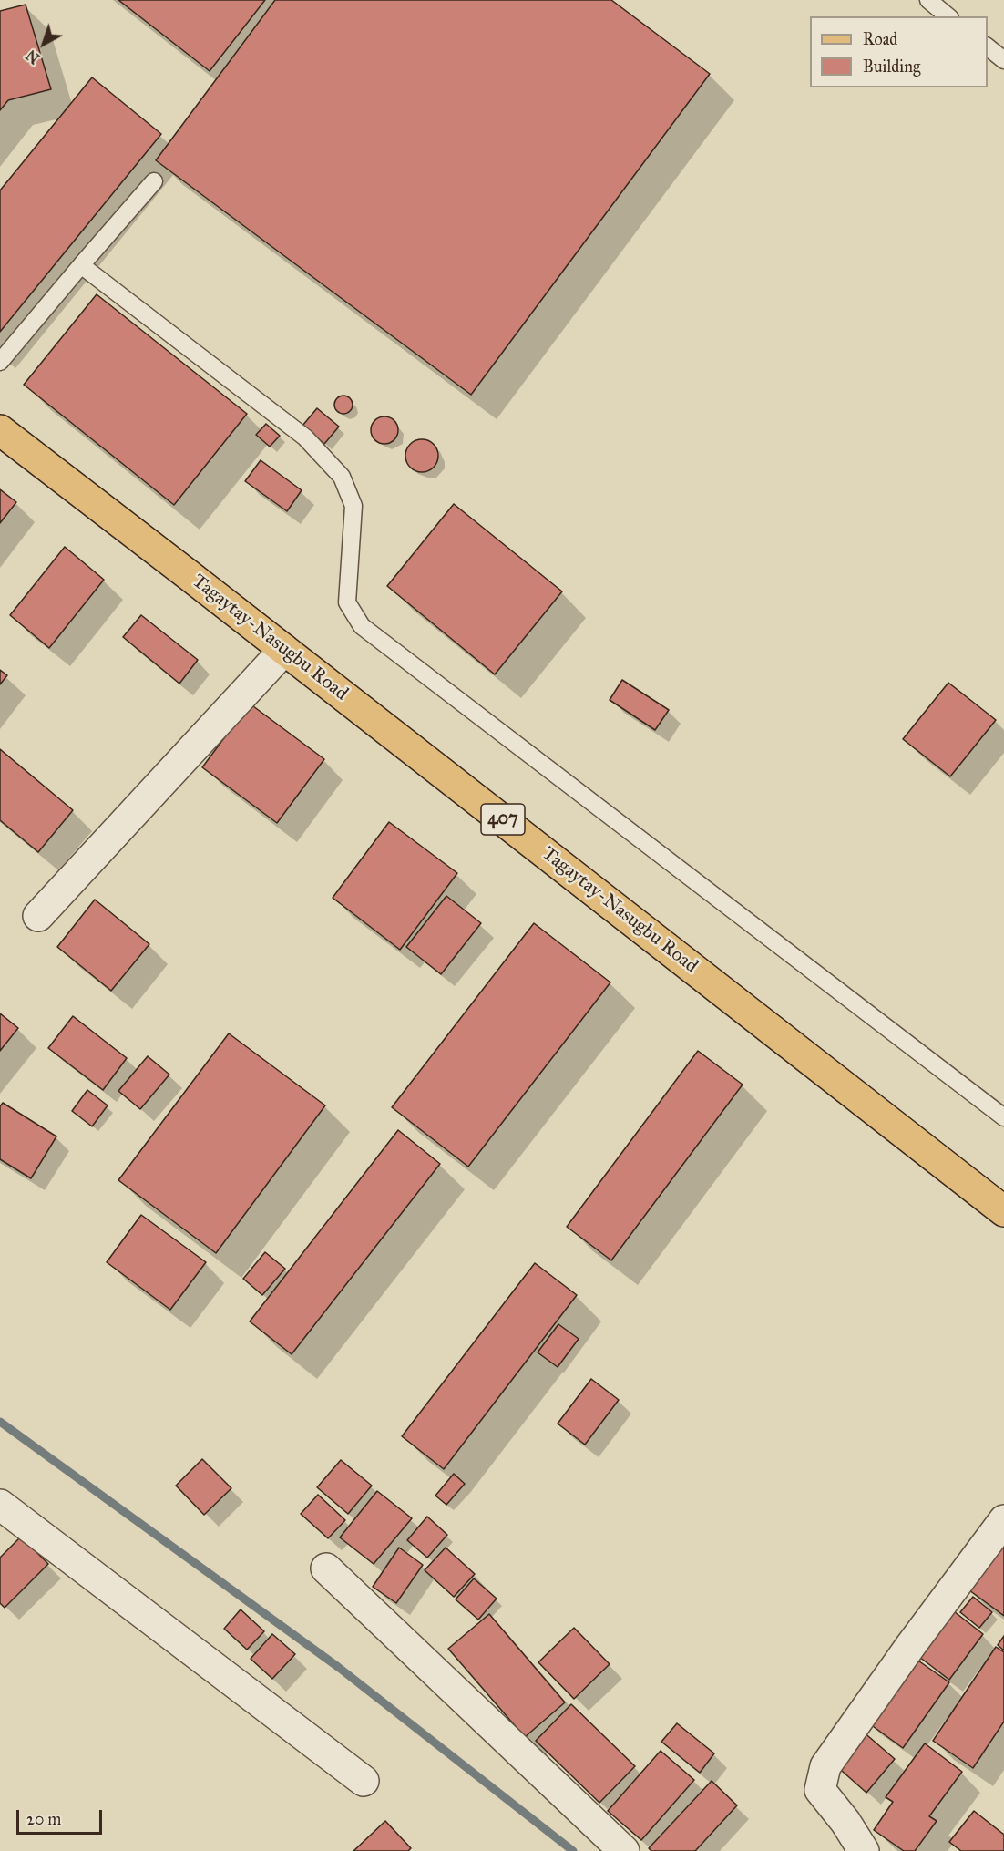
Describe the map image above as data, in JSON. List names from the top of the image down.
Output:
{
  "streets": {
    "main road": ["Tagaytay-Nasugbu Road", "407"]
  },
  "legend": ["Road", "Building"],
  "scale_bar": "20 m",
  "north": "bottom left"
}
